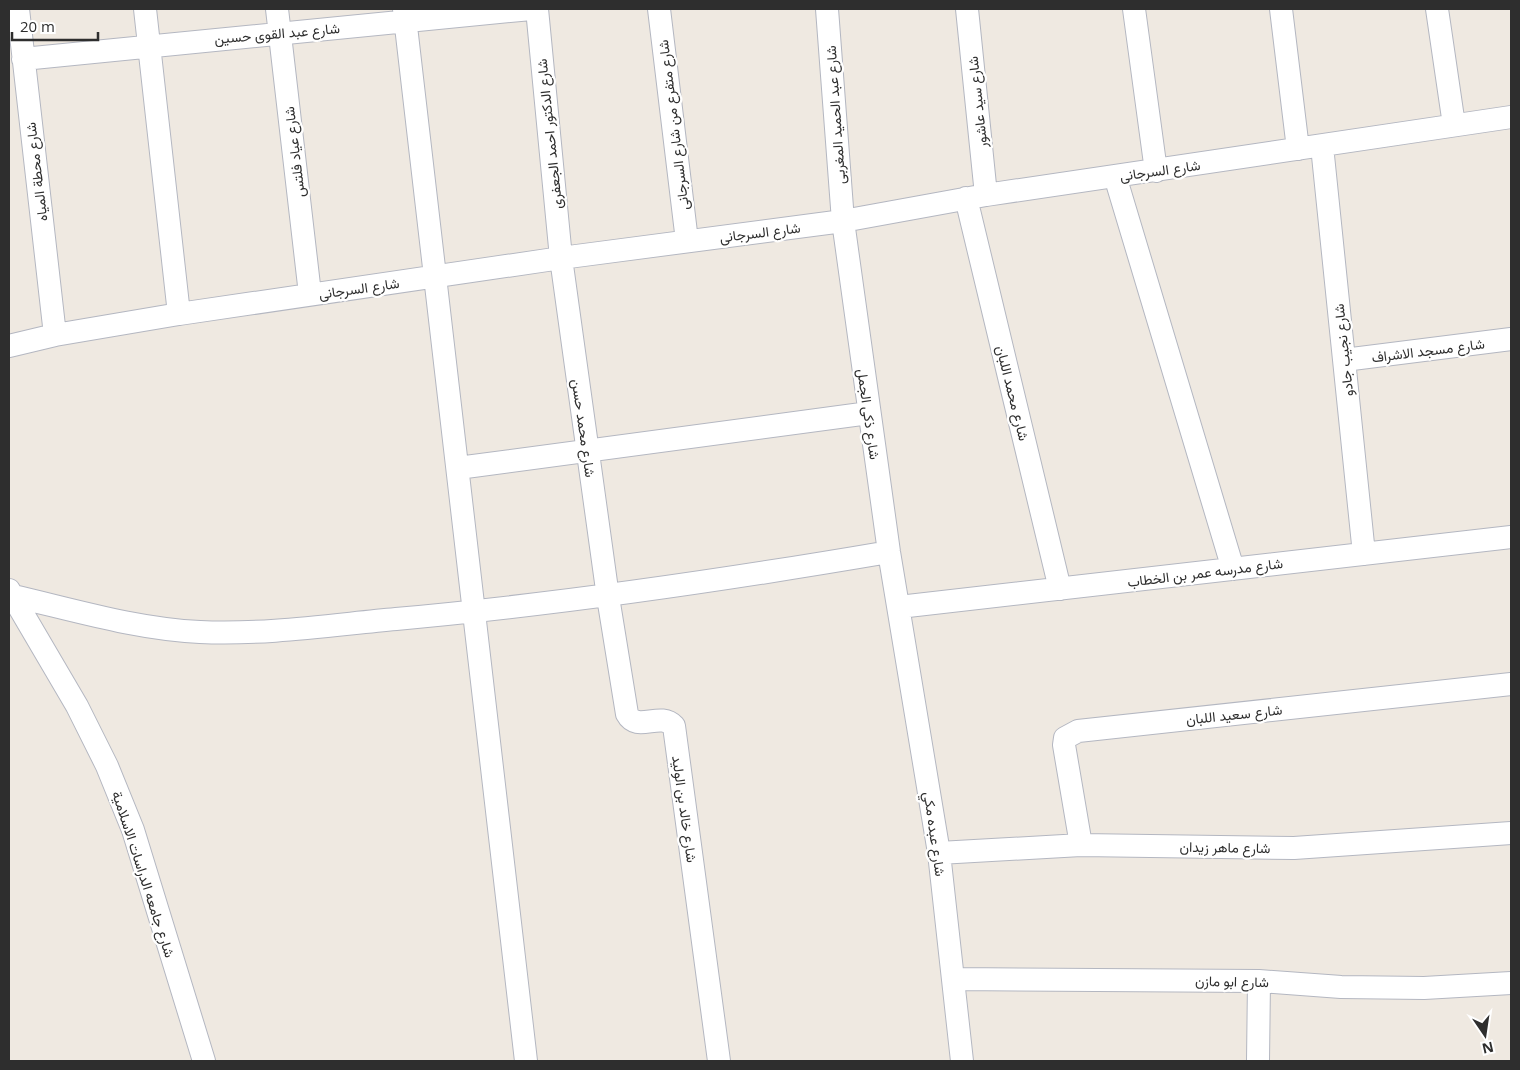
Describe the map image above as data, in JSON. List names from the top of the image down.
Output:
{
  "streets": {
    "street": [
      "شارع عبد القوى حسين",
      "شارع سيد عاشور",
      "شارع عبد الحميد المغربى",
      "شارع متفرع من شارع السرجانى",
      "شارع الدكتور احمد الجعفرى",
      "شارع عياد فلتس",
      "شارع السرجانى",
      "شارع محطة المياه",
      "شارع نجيب جادو",
      "شارع مسجد الاشراف",
      "شارع محمد اللبان",
      "شارع ذكى الجمل",
      "شارع محمد حسن",
      "شارع مدرسه عمر بن الخطاب",
      "شارع سعيد اللبان",
      "شارع خالد بن الوليد",
      "شارع عبده مكي",
      "شارع ماهر زيدان",
      "شارع جامعه الدراسات الاسلامية",
      "شارع ابو مازن"
    ]
  },
  "crossings": [
    ["شارع عبد القوى حسين", "شارع عياد فلتس"],
    ["شارع عبد القوى حسين", "شارع محطة المياه"],
    ["شارع سيد عاشور", "شارع السرجانى"],
    ["شارع سيد عاشور", "شارع محمد اللبان"],
    ["شارع عبد الحميد المغربى", "شارع السرجانى"],
    ["شارع عبد الحميد المغربى", "شارع ذكى الجمل"],
    ["شارع متفرع من شارع السرجانى", "شارع السرجانى"],
    ["شارع الدكتور احمد الجعفرى", "شارع السرجانى"],
    ["شارع الدكتور احمد الجعفرى", "شارع محمد حسن"],
    ["شارع عياد فلتس", "شارع السرجانى"],
    ["شارع السرجانى", "شارع محطة المياه"],
    ["شارع السرجانى", "شارع نجيب جادو"],
    ["شارع السرجانى", "شارع محمد اللبان"],
    ["شارع السرجانى", "شارع ذكى الجمل"],
    ["شارع السرجانى", "شارع محمد حسن"],
    ["شارع نجيب جادو", "شارع مسجد الاشراف"],
    ["شارع نجيب جادو", "شارع مدرسه عمر بن الخطاب"],
    ["شارع محمد اللبان", "شارع مدرسه عمر بن الخطاب"],
    ["شارع ذكى الجمل", "شارع مدرسه عمر بن الخطاب"],
    ["شارع ذكى الجمل", "شارع عبده مكي"],
    ["شارع محمد حسن", "شارع خالد بن الوليد"],
    ["شارع مدرسه عمر بن الخطاب", "شارع عبده مكي"],
    ["شارع سعيد اللبان", "شارع ماهر زيدان"],
    ["شارع عبده مكي", "شارع ماهر زيدان"],
    ["شارع عبده مكي", "شارع ابو مازن"]
  ],
  "scale_bar": "20 m",
  "north": "bottom"
}
